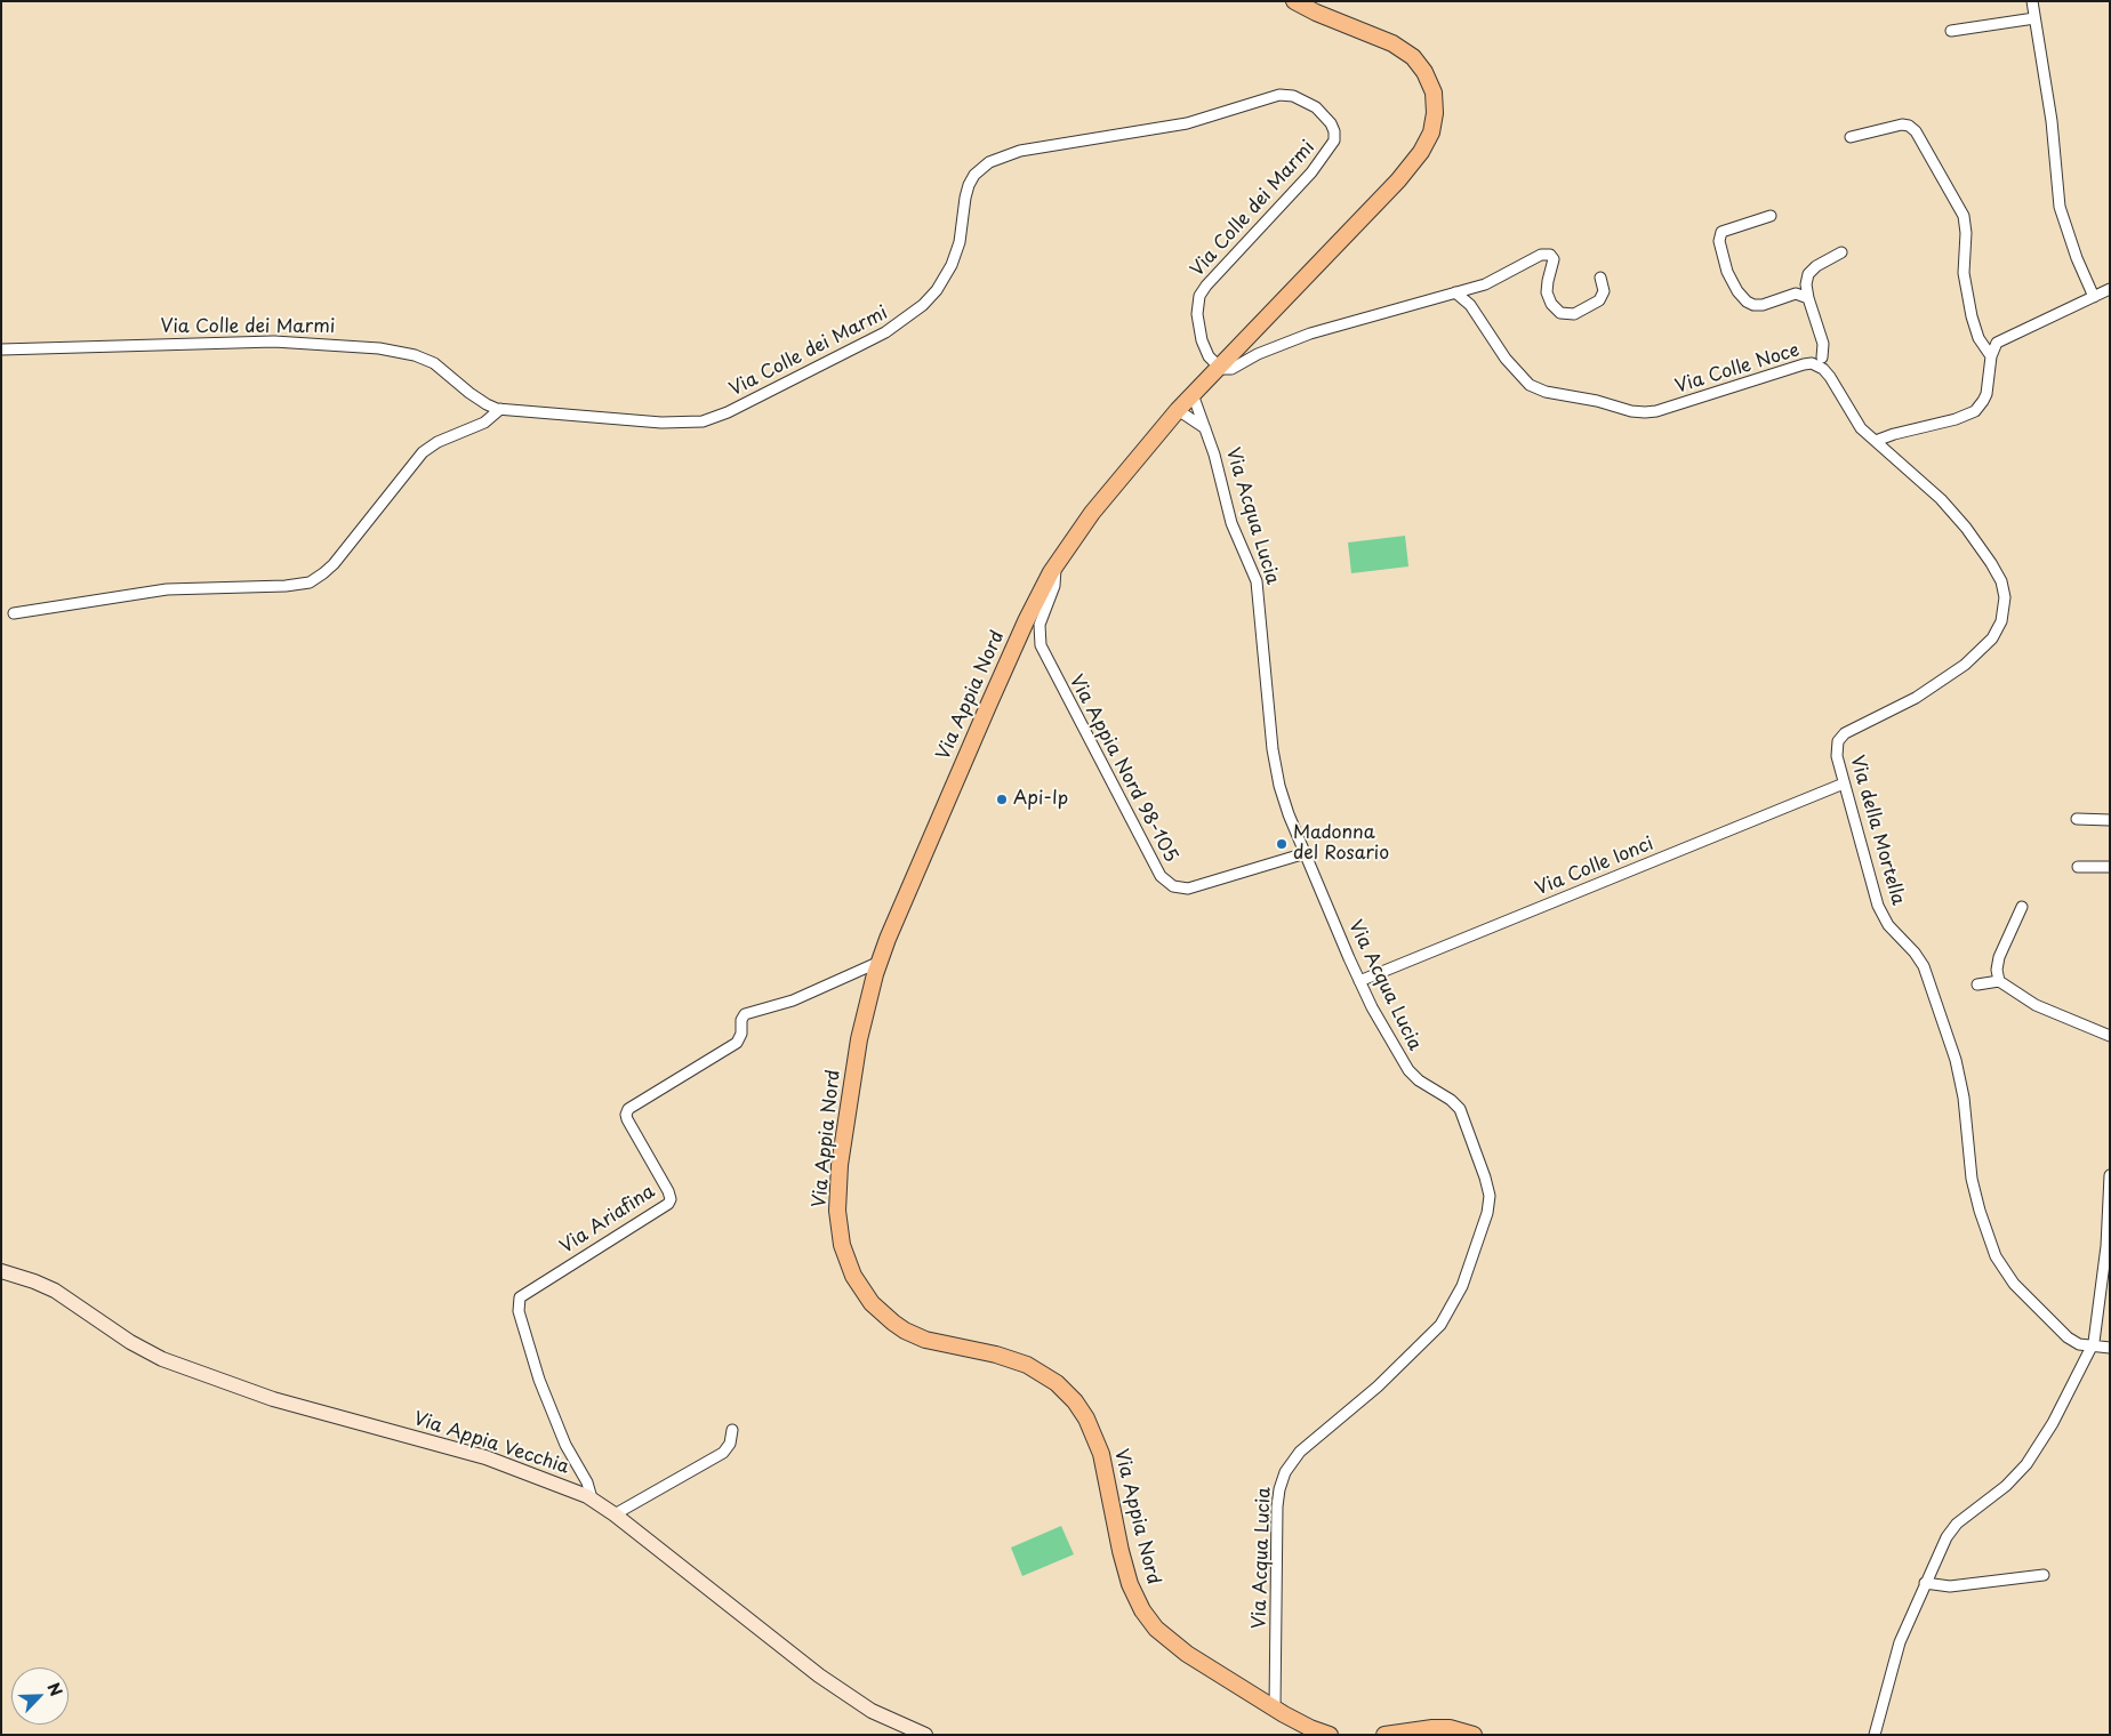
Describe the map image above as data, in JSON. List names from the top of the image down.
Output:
{
  "streets": {
    "main road": ["Via Appia Nord", "Via Appia Vecchia"],
    "street": [
      "Via Colle dei Marmi",
      "Via Colle Noce",
      "Via Acqua Lucia",
      "Via Appia Nord 98-105",
      "Via della Mortella",
      "Via Colle Ionci",
      "Via Ariafina"
    ]
  },
  "crossings": [
    ["Via Colle dei Marmi", "Via Appia Nord"],
    ["Via Colle Noce", "Via della Mortella"],
    ["Via Acqua Lucia", "Via Appia Nord"],
    ["Via Acqua Lucia", "Via Appia Nord 98-105"],
    ["Via Acqua Lucia", "Via Colle Ionci"],
    ["Via Appia Nord", "Via Appia Nord 98-105"],
    ["Via Appia Nord", "Via Ariafina"],
    ["Via della Mortella", "Via Colle Ionci"],
    ["Via Ariafina", "Via Appia Vecchia"]
  ],
  "places": ["Api-Ip", "Madonna del Rosario"],
  "north": "top right"
}
